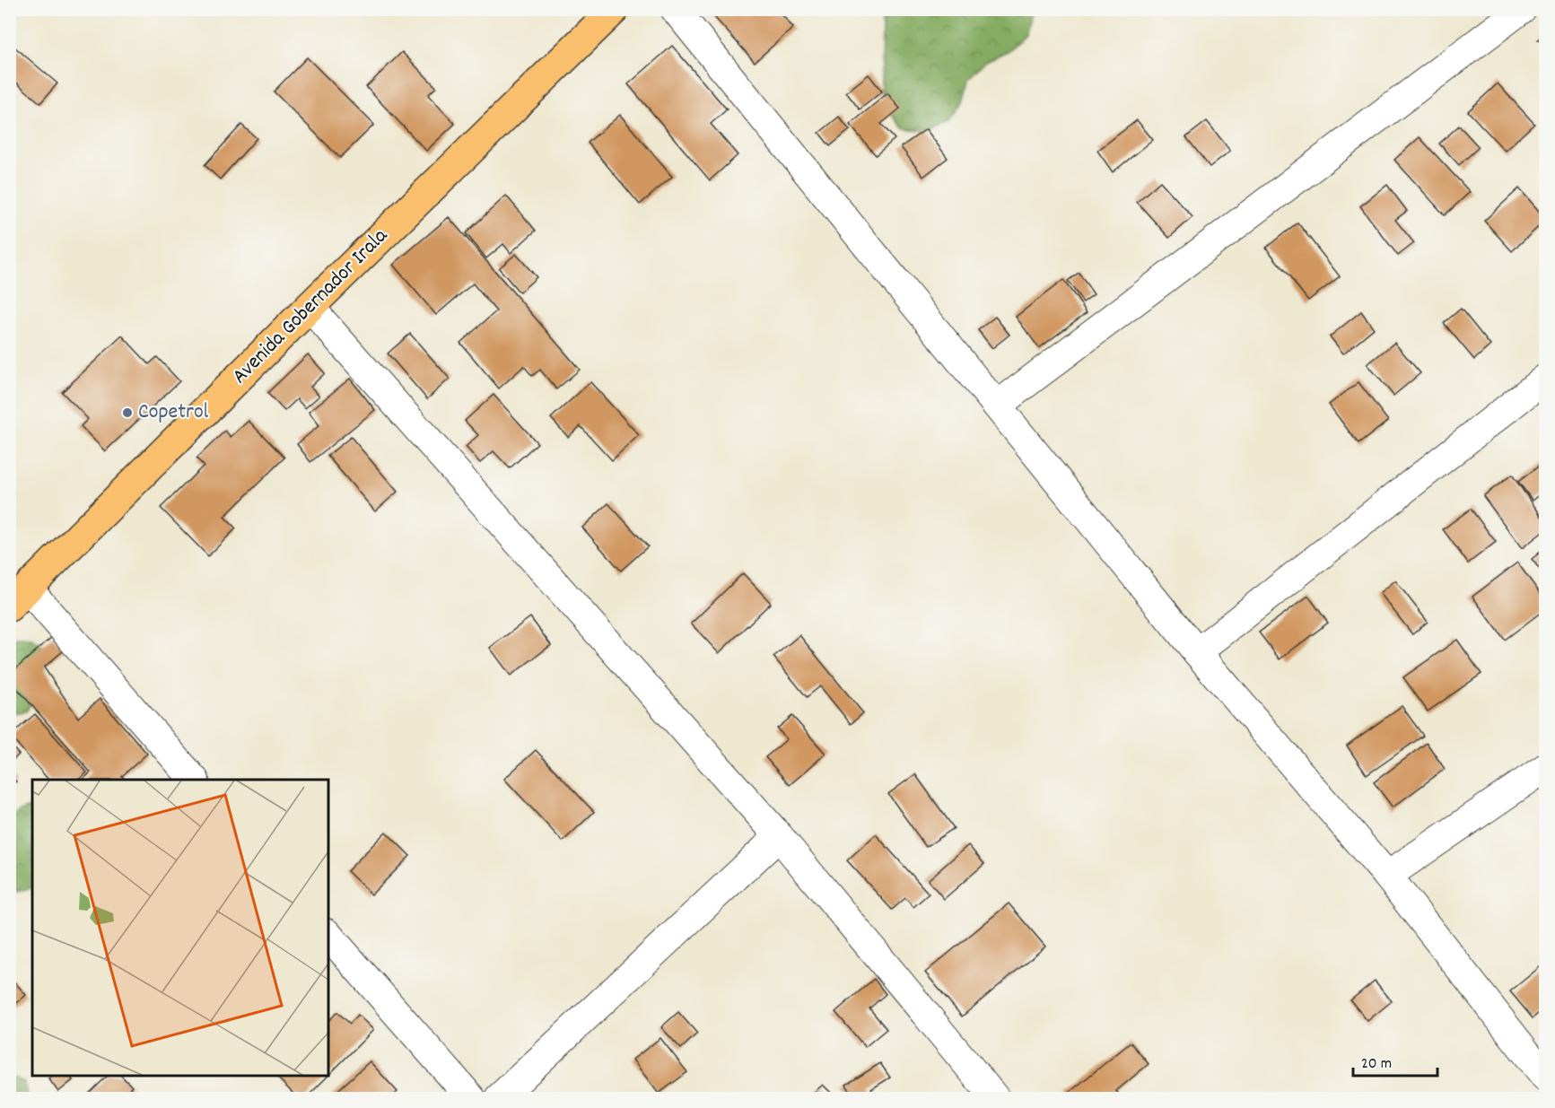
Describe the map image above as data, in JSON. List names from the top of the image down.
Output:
{
  "streets": {
    "main road": ["Avenida Gobernador Irala"]
  },
  "places": ["Copetrol"],
  "scale_bar": "20 m"
}
